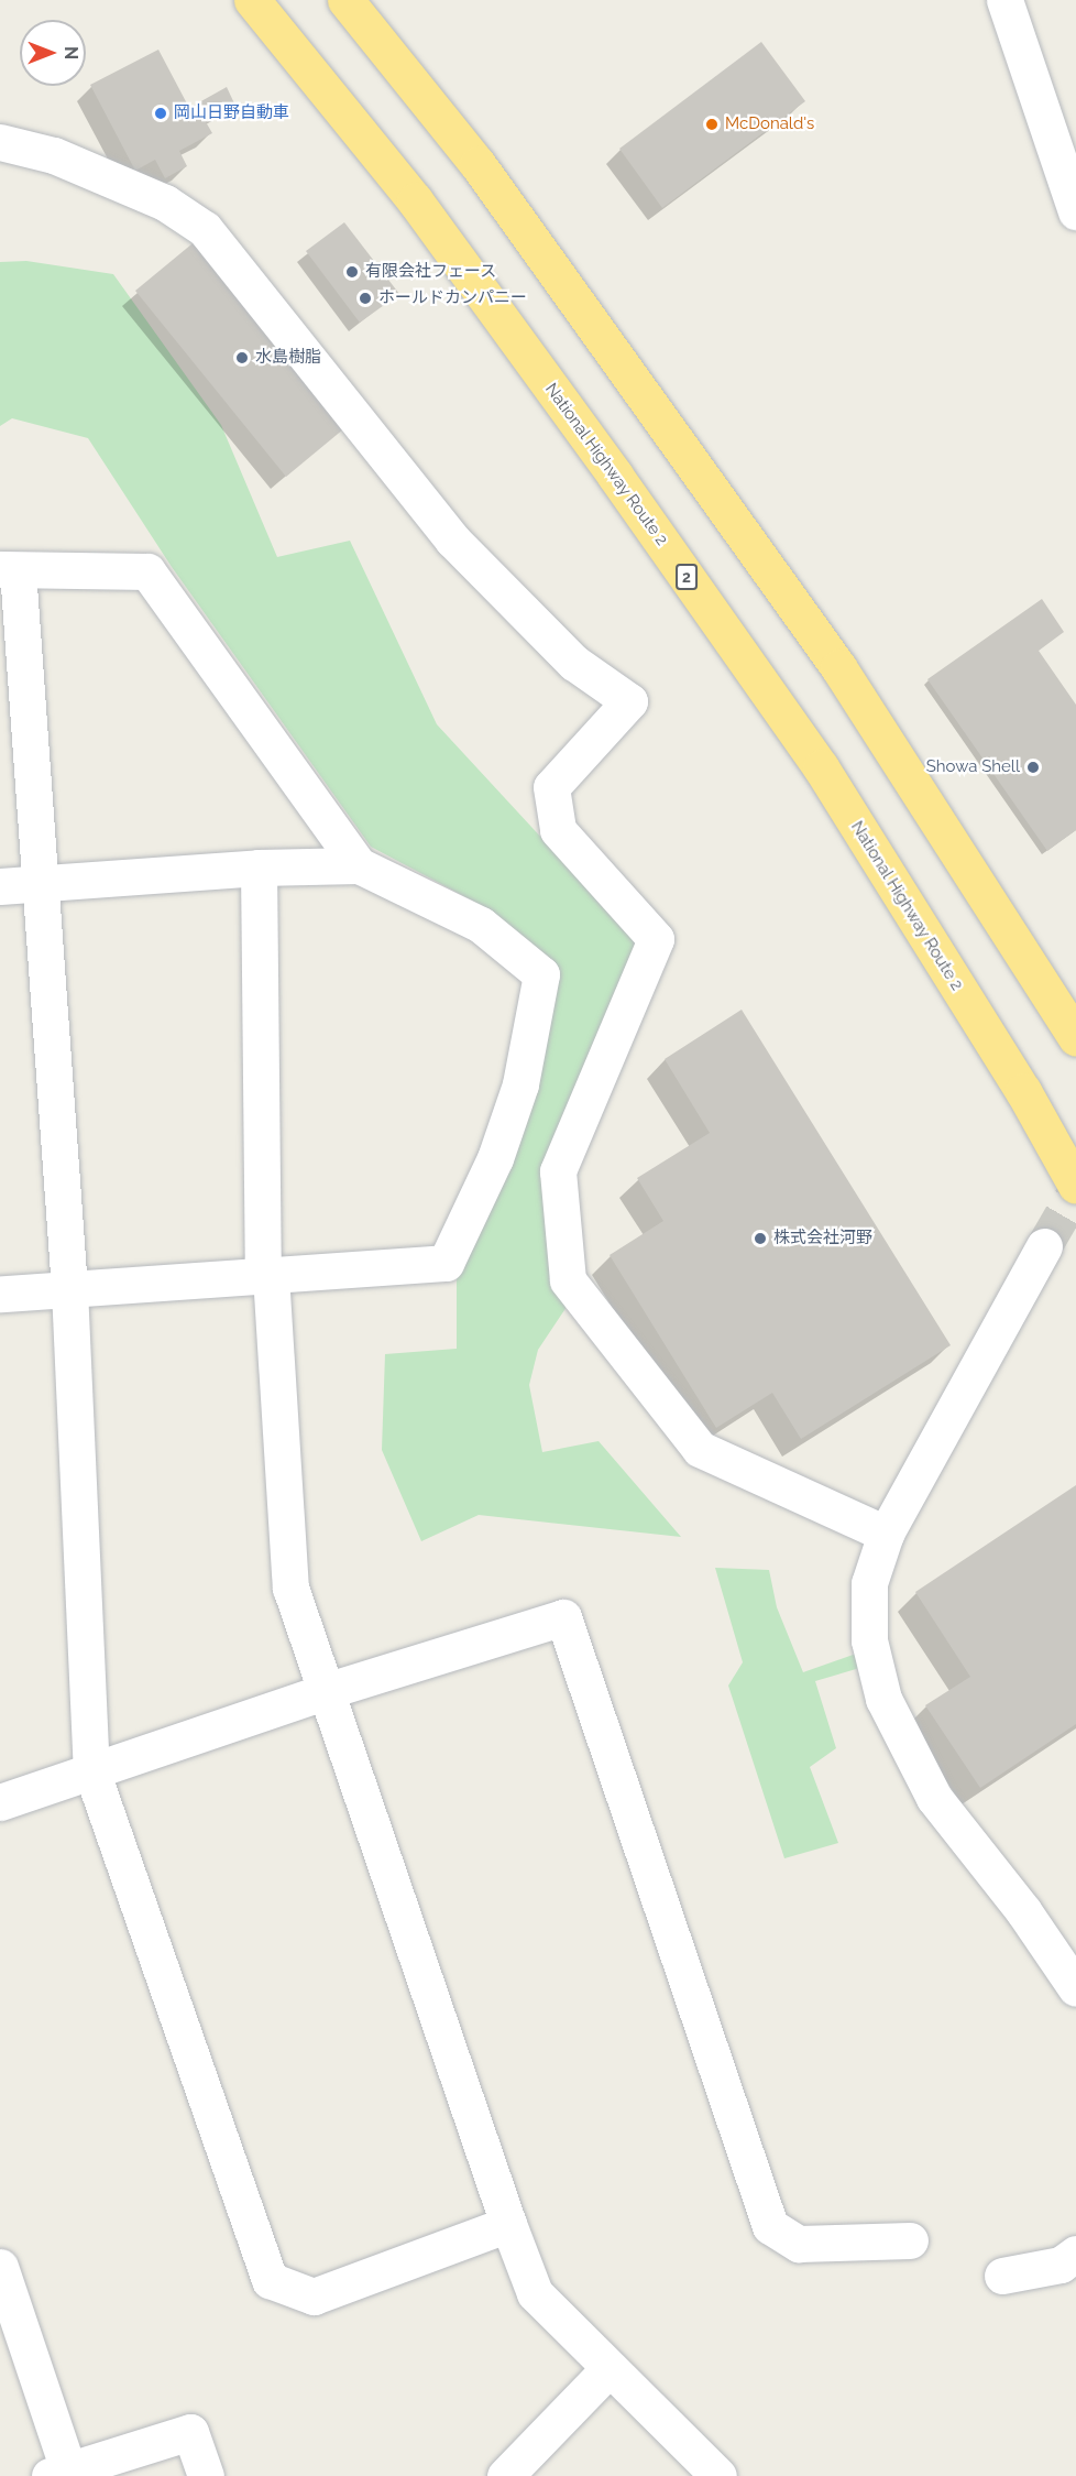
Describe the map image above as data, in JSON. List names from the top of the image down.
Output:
{
  "streets": {
    "highway": ["National Highway Route 2", "2"]
  },
  "places": [
    "岡山日野自動車",
    "McDonald's",
    "有限会社フェース",
    "ホールドカンパニー",
    "水島樹脂",
    "Showa Shell",
    "株式会社河野"
  ],
  "north": "right"
}
